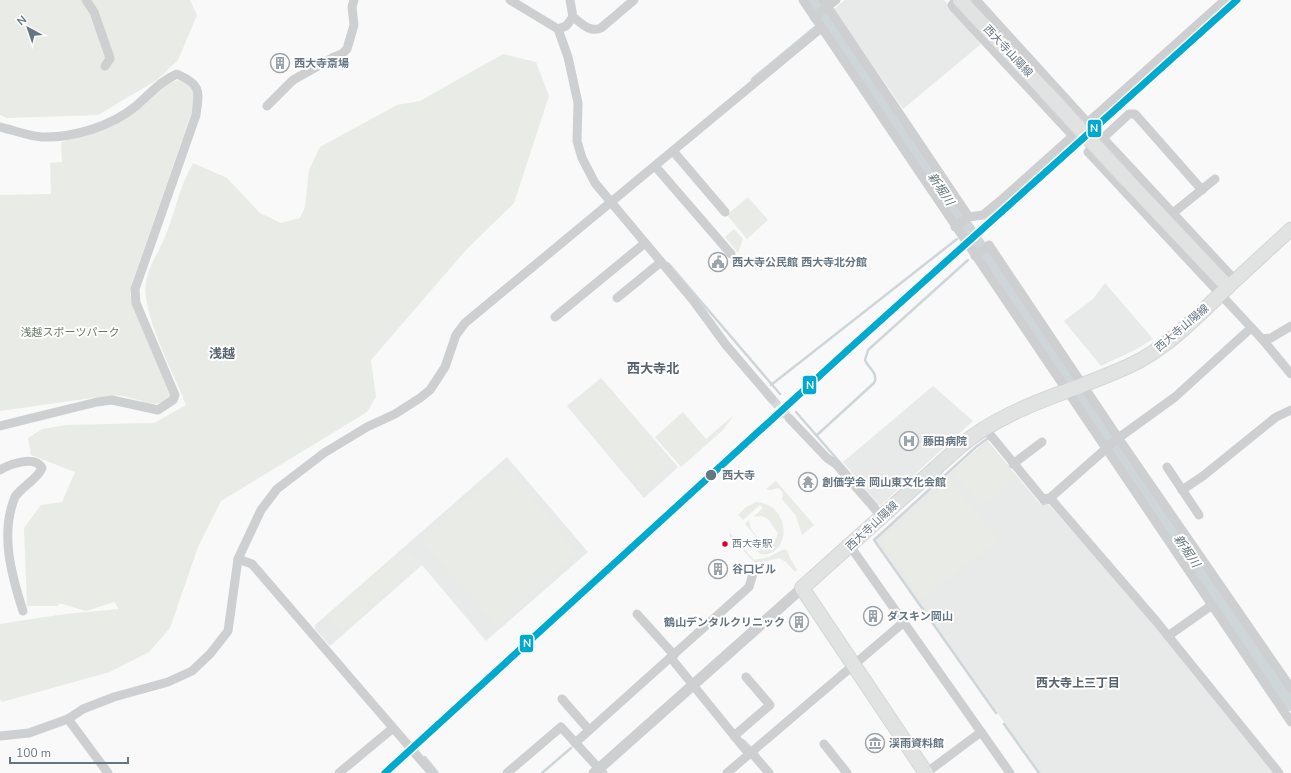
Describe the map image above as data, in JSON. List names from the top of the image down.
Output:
{
  "streets": {
    "main road": ["西大寺山陽線"]
  },
  "districts": ["浅越", "西大寺北", "西大寺上三丁目"],
  "water": ["新堀川"],
  "parks": ["浅越スポーツパーク"],
  "places": {
    "building": [
      "西大寺斎場",
      "谷口ビル",
      "ダスキン岡山",
      "鶴山デンタルクリニック"
    ],
    "public building": ["西大寺公民館 西大寺北分館"],
    "hospital": ["藤田病院"],
    "other": ["西大寺", "西大寺駅"],
    "temple": ["創価学会 岡山東文化会館"],
    "museum": ["渓雨資料館"]
  },
  "lines": ["transit line N"],
  "scale_bar": "100 m",
  "north": "top left"
}
